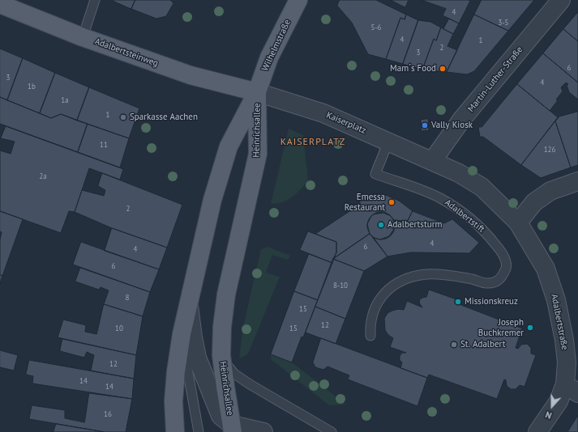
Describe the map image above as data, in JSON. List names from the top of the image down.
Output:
{
  "streets": {
    "main road": ["Wilhelmstraße", "Adalbertsteinweg", "Heinrichsallee"],
    "street": ["Martin-Luther-Straße", "Kaiserplatz", "Adalbertstraße"],
    "lane": ["Adalbertstift"]
  },
  "crossings": [
    ["Wilhelmstraße", "Adalbertsteinweg"],
    ["Wilhelmstraße", "Kaiserplatz"],
    ["Wilhelmstraße", "Heinrichsallee"],
    ["Adalbertsteinweg", "Kaiserplatz"],
    ["Adalbertsteinweg", "Heinrichsallee"],
    ["Martin-Luther-Straße", "Kaiserplatz"],
    ["Martin-Luther-Straße", "Adalbertstraße"],
    ["Kaiserplatz", "Heinrichsallee"],
    ["Kaiserplatz", "Adalbertstift"],
    ["Kaiserplatz", "Adalbertstraße"]
  ],
  "districts": ["KAISERPLATZ"],
  "places": [
    "Mam´s Food",
    "Sparkasse Aachen",
    "Vally Kiosk",
    "Emessa Restaurant",
    "Adalbertsturm",
    "Missionskreuz",
    "Joseph Buchkremer",
    "St. Adalbert"
  ],
  "house_numbers": [
    "4",
    "3-5",
    "5-6",
    "4",
    "1",
    "2",
    "3",
    "6",
    "3",
    "4",
    "1b",
    "1a",
    "1",
    "11",
    "126",
    "2a",
    "2",
    "4",
    "6",
    "4",
    "6",
    "8-10",
    "8",
    "15",
    "12",
    "10",
    "15",
    "12",
    "14",
    "14",
    "16"
  ],
  "north": "bottom"
}
